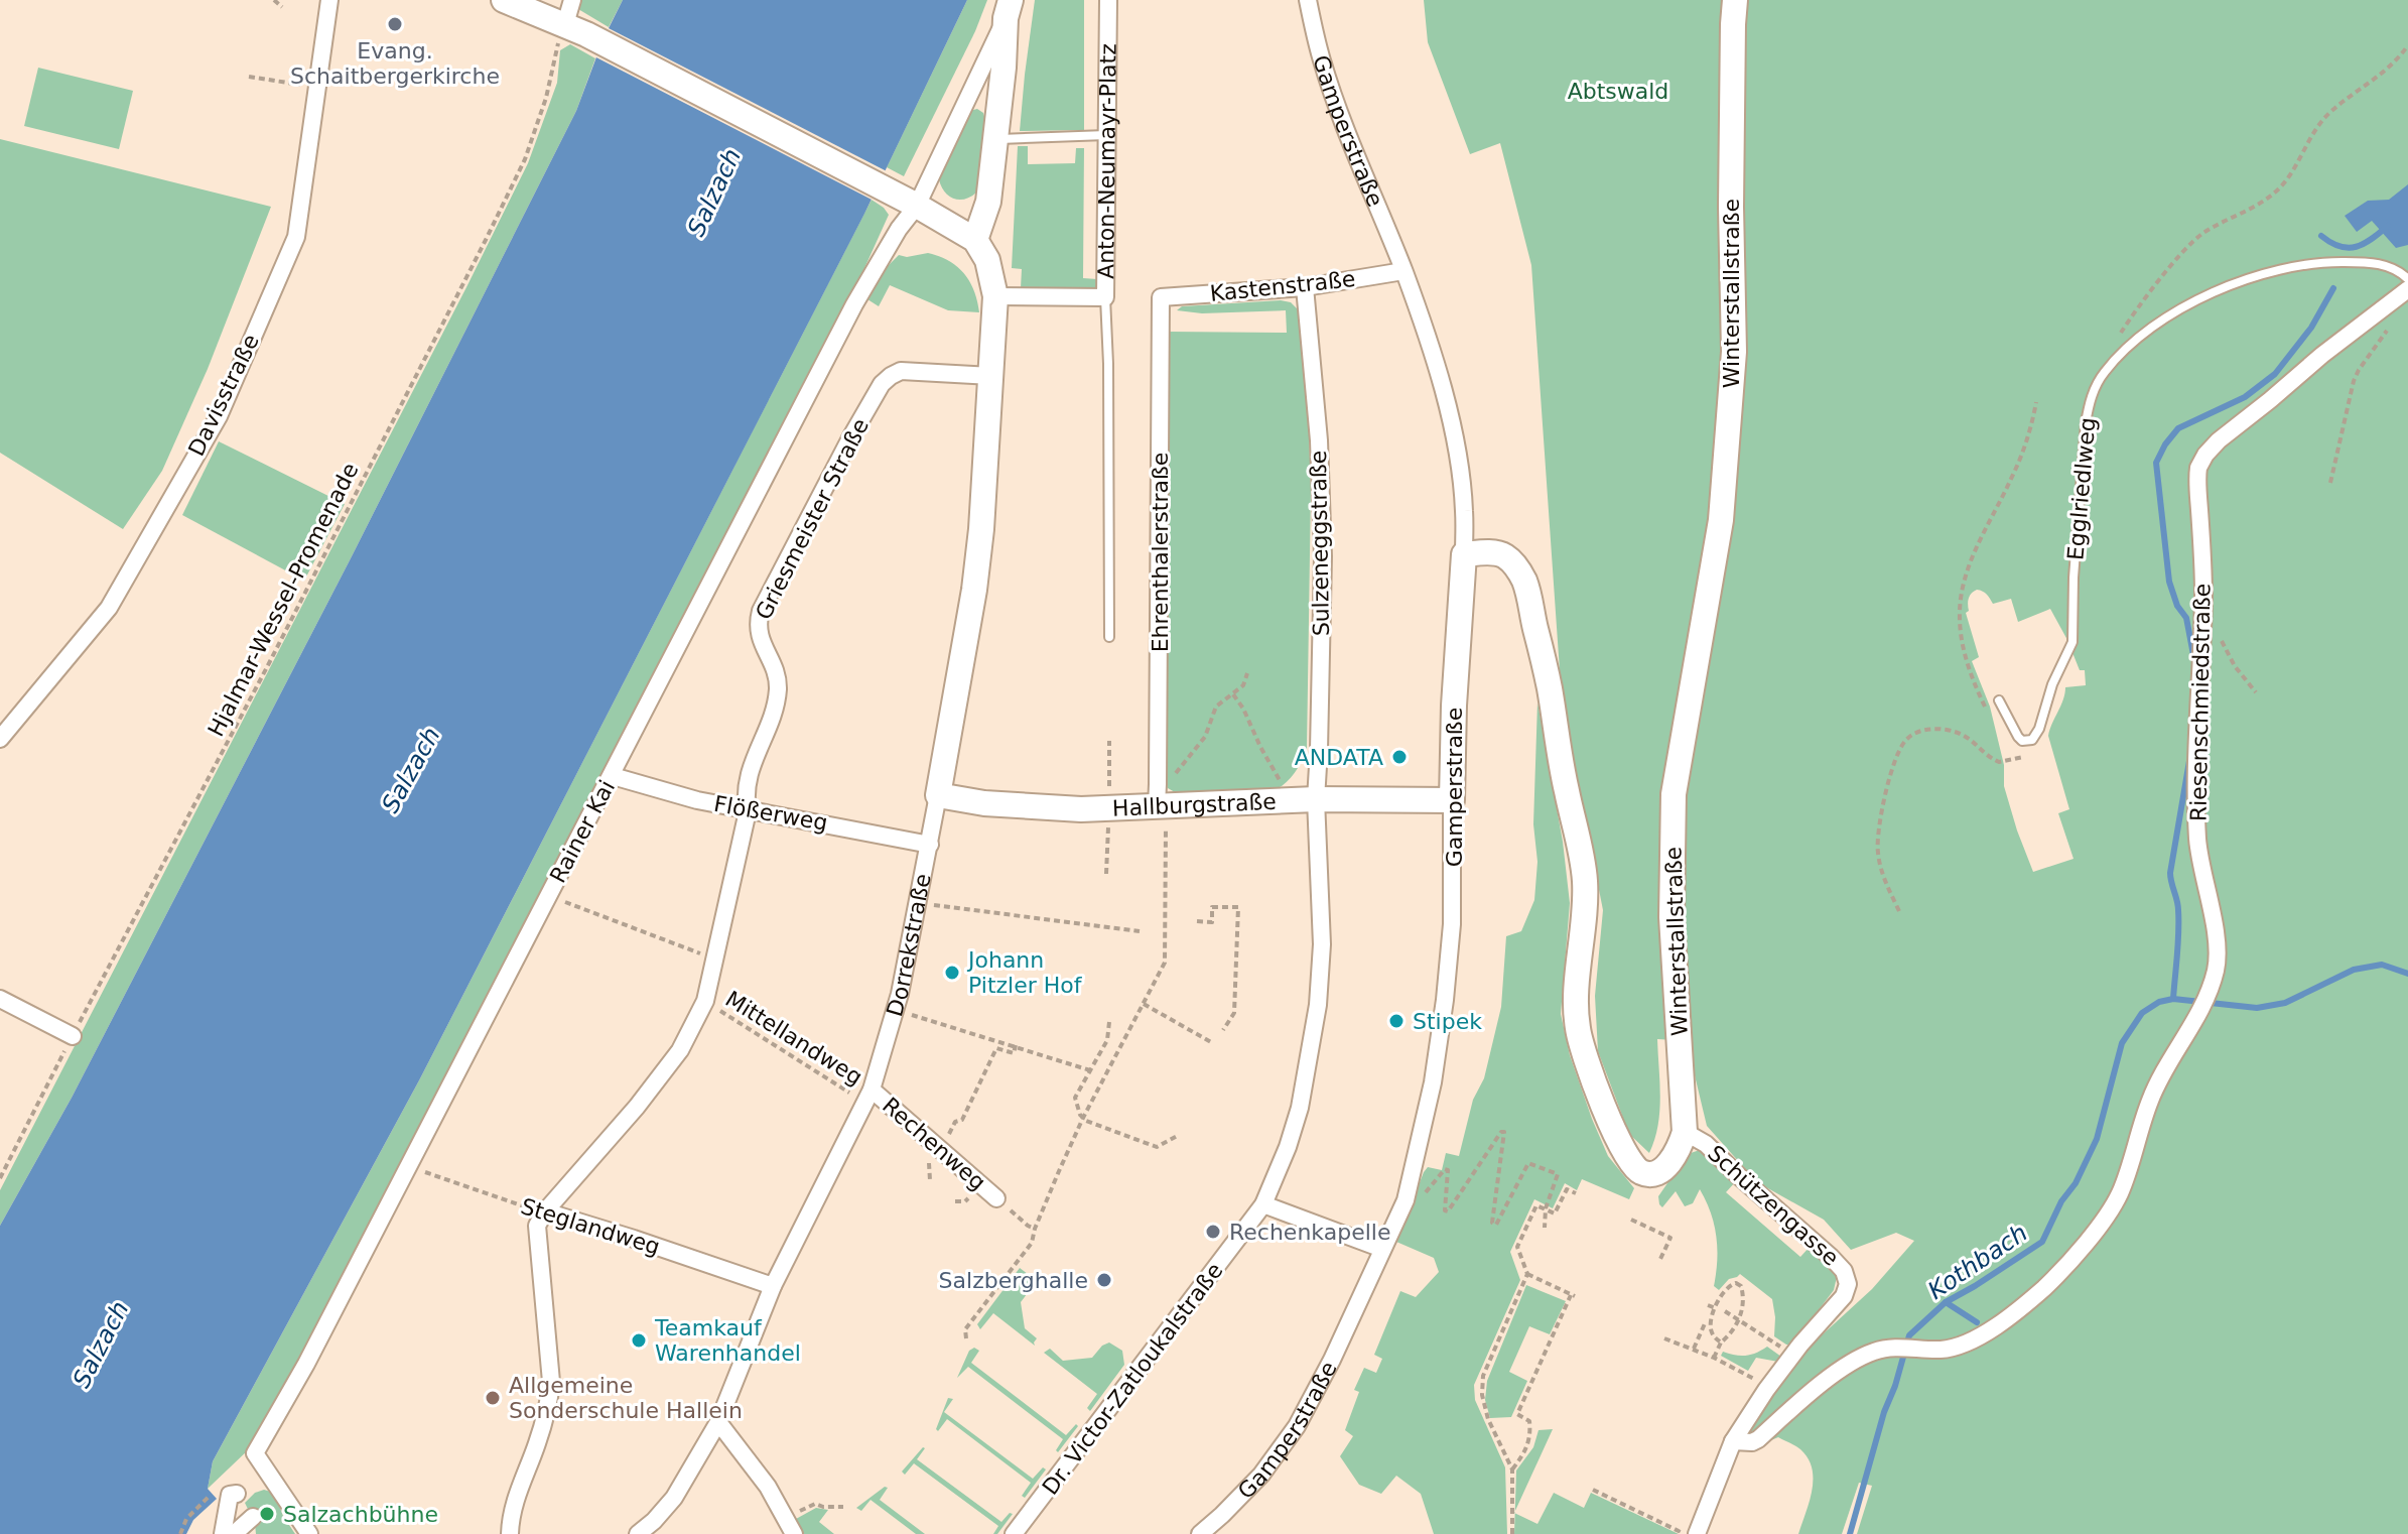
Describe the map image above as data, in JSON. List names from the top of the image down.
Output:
{
  "streets": {
    "street": [
      "Gamperstraße",
      "Anton-Neumayr-Platz",
      "Kastenstraße",
      "Winterstallstraße",
      "Davisstraße",
      "Griesmeister Straße",
      "Sulzeneggstraße",
      "Ehrenthalerstraße",
      "Riesenschmiedstraße",
      "Hallburgstraße",
      "Flößerweg",
      "Rainer Kai",
      "Dorrekstraße",
      "Rechenweg",
      "Schützengasse",
      "Steglandweg",
      "Dr. Victor-Zatloukalstraße"
    ],
    "lane": ["Egglriedlweg"],
    "path": ["Hjalmar-Wessel-Promenade", "Mittellandweg"]
  },
  "crossings": [
    ["Gamperstraße", "Kastenstraße"],
    ["Gamperstraße", "Hallburgstraße"],
    ["Anton-Neumayr-Platz", "Dorrekstraße"],
    ["Kastenstraße", "Sulzeneggstraße"],
    ["Kastenstraße", "Ehrenthalerstraße"],
    ["Winterstallstraße", "Schützengasse"],
    ["Griesmeister Straße", "Flößerweg"],
    ["Griesmeister Straße", "Dorrekstraße"],
    ["Griesmeister Straße", "Mittellandweg"],
    ["Griesmeister Straße", "Steglandweg"],
    ["Sulzeneggstraße", "Hallburgstraße"],
    ["Sulzeneggstraße", "Dr. Victor-Zatloukalstraße"],
    ["Ehrenthalerstraße", "Hallburgstraße"],
    ["Riesenschmiedstraße", "Schützengasse"],
    ["Hallburgstraße", "Dorrekstraße"],
    ["Hallburgstraße", "Dr. Victor-Zatloukalstraße"],
    ["Flößerweg", "Rainer Kai"],
    ["Flößerweg", "Dorrekstraße"],
    ["Rainer Kai", "Steglandweg"],
    ["Dorrekstraße", "Mittellandweg"],
    ["Dorrekstraße", "Rechenweg"],
    ["Dorrekstraße", "Steglandweg"],
    ["Mittellandweg", "Rechenweg"]
  ],
  "water": ["Salzach", "Kothbach"],
  "parks": ["Abtswald"],
  "places": [
    "Evang. Schaitbergerkirche",
    "ANDATA",
    "Johann Pitzler Hof",
    "Stipek",
    "Rechenkapelle",
    "Salzberghalle",
    "Teamkauf Warenhandel",
    "Allgemeine Sonderschule Hallein",
    "Salzachbühne"
  ]
}
